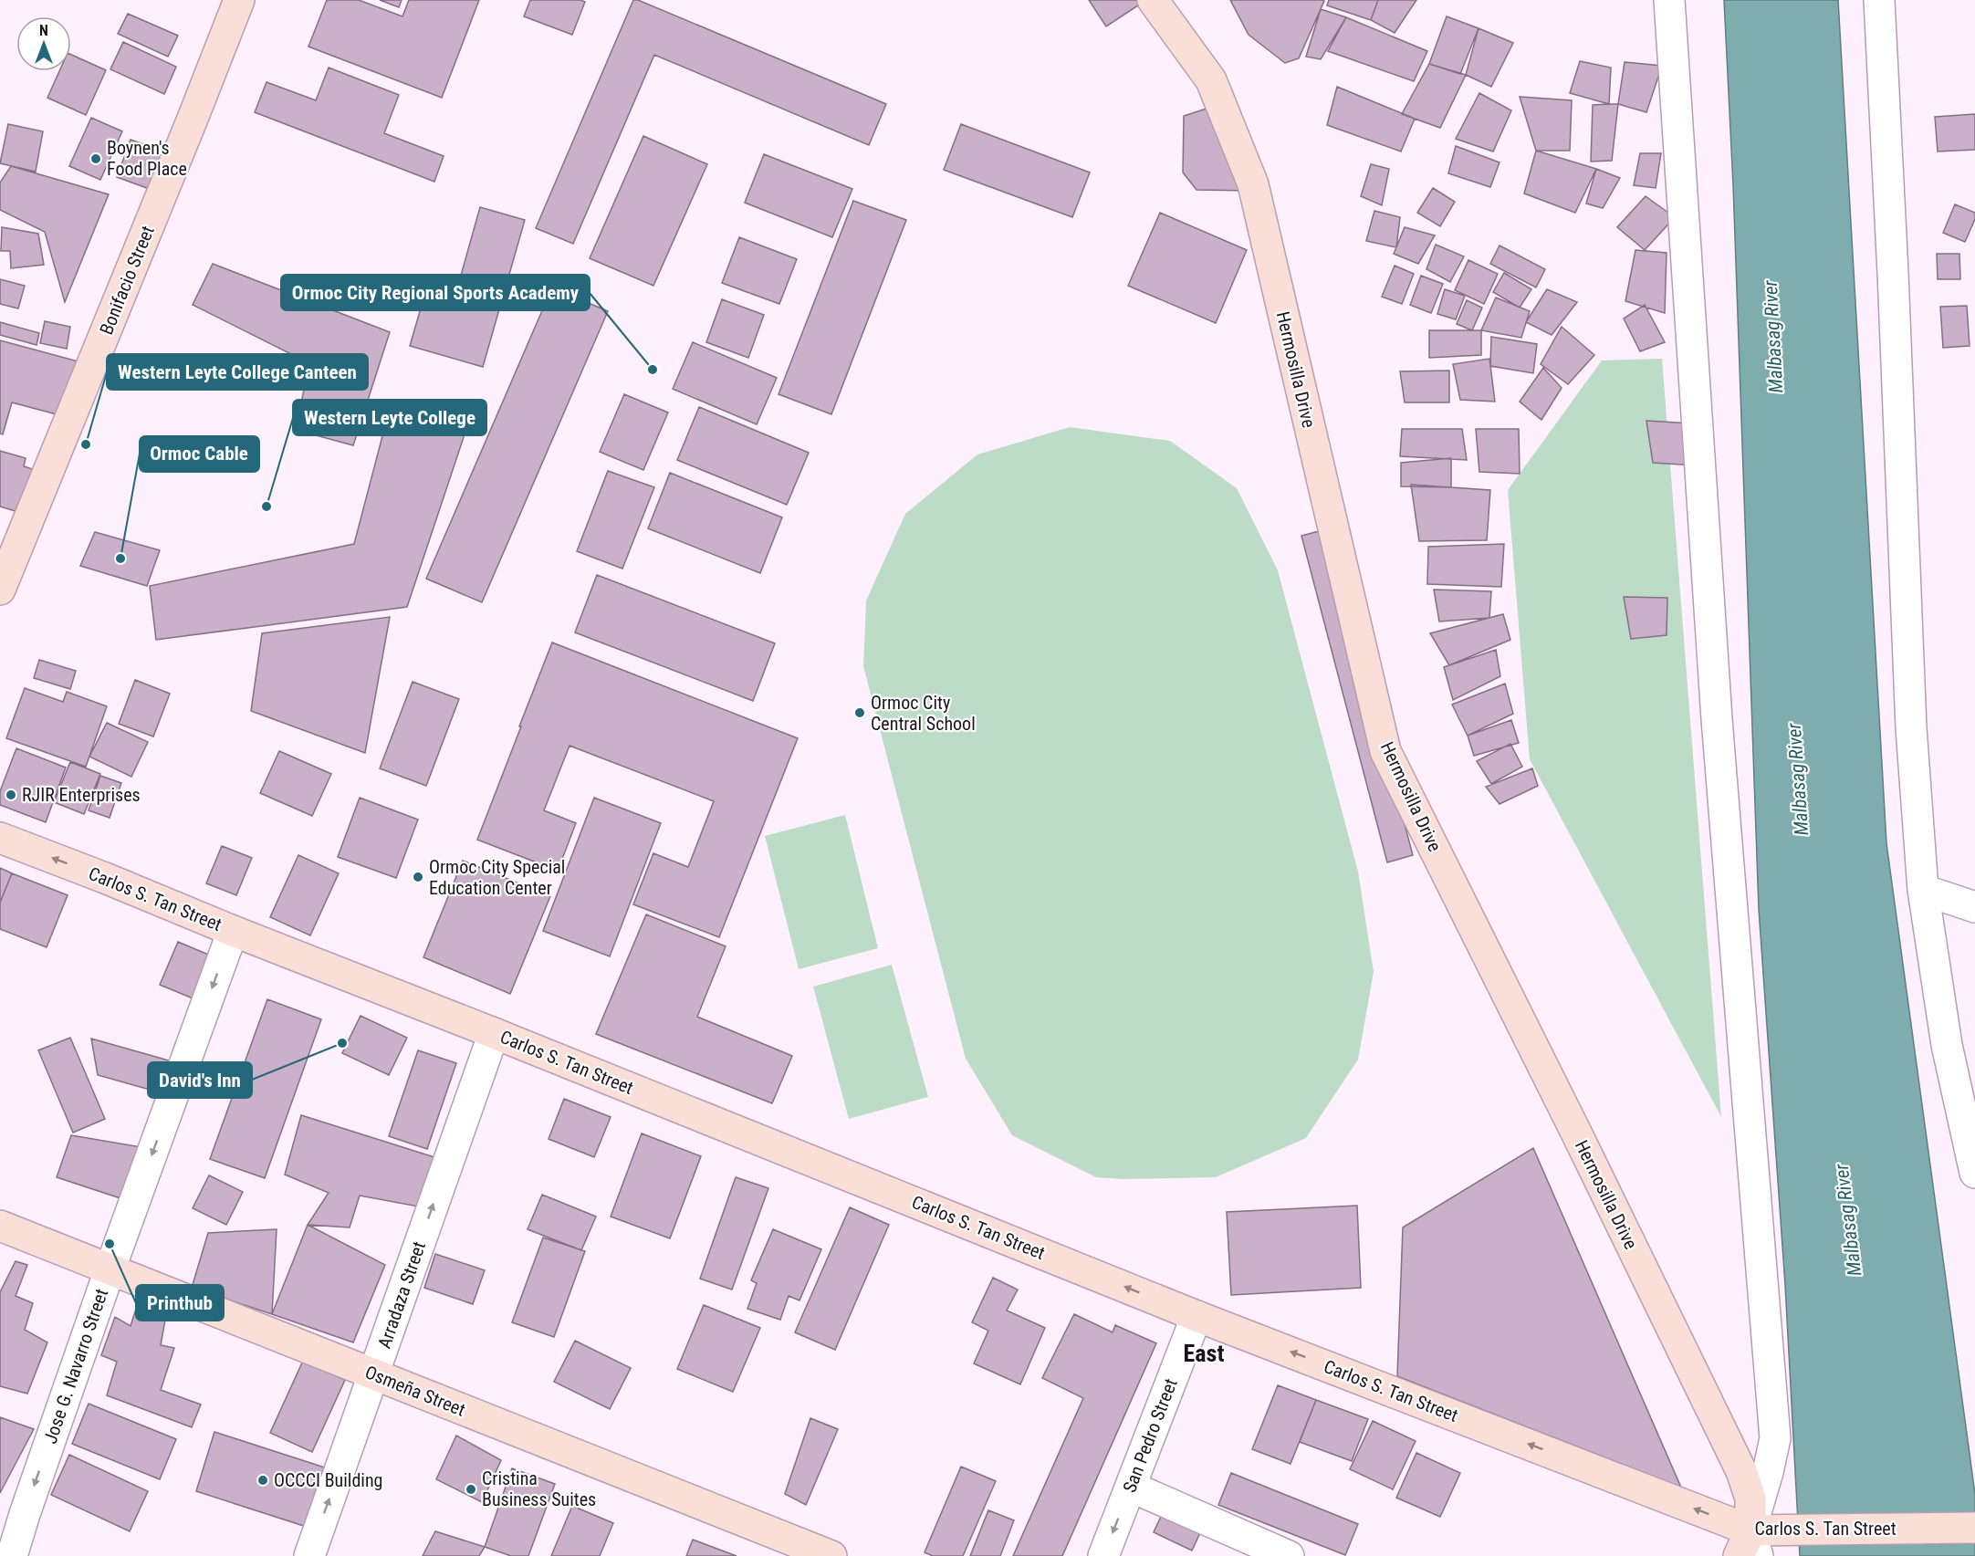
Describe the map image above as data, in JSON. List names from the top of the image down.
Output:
{
  "streets": {
    "street": [
      "Bonifacio Street",
      "Hermosilla Drive",
      "Carlos S. Tan Street",
      "Arradaza Street",
      "Jose G. Navarro Street",
      "Osmeña Street",
      "San Pedro Street"
    ]
  },
  "crossings": [
    ["Hermosilla Drive", "Carlos S. Tan Street"],
    ["Carlos S. Tan Street", "Arradaza Street"],
    ["Carlos S. Tan Street", "Jose G. Navarro Street"],
    ["Carlos S. Tan Street", "San Pedro Street"],
    ["Arradaza Street", "Osmeña Street"],
    ["Jose G. Navarro Street", "Osmeña Street"]
  ],
  "one_way": ["Carlos S. Tan Street", "Arradaza Street", "Jose G. Navarro Street"],
  "districts": ["East"],
  "water": ["Malbasag River"],
  "places": [
    "Boynen's Food Place",
    "Ormoc City Regional Sports Academy",
    "Western Leyte College Canteen",
    "Western Leyte College",
    "Ormoc Cable",
    "Ormoc City Central School",
    "RJIR Enterprises",
    "Ormoc City Special Education Center",
    "David's Inn",
    "Printhub",
    "OCCCI Building",
    "Cristina Business Suites"
  ],
  "north": "top"
}
